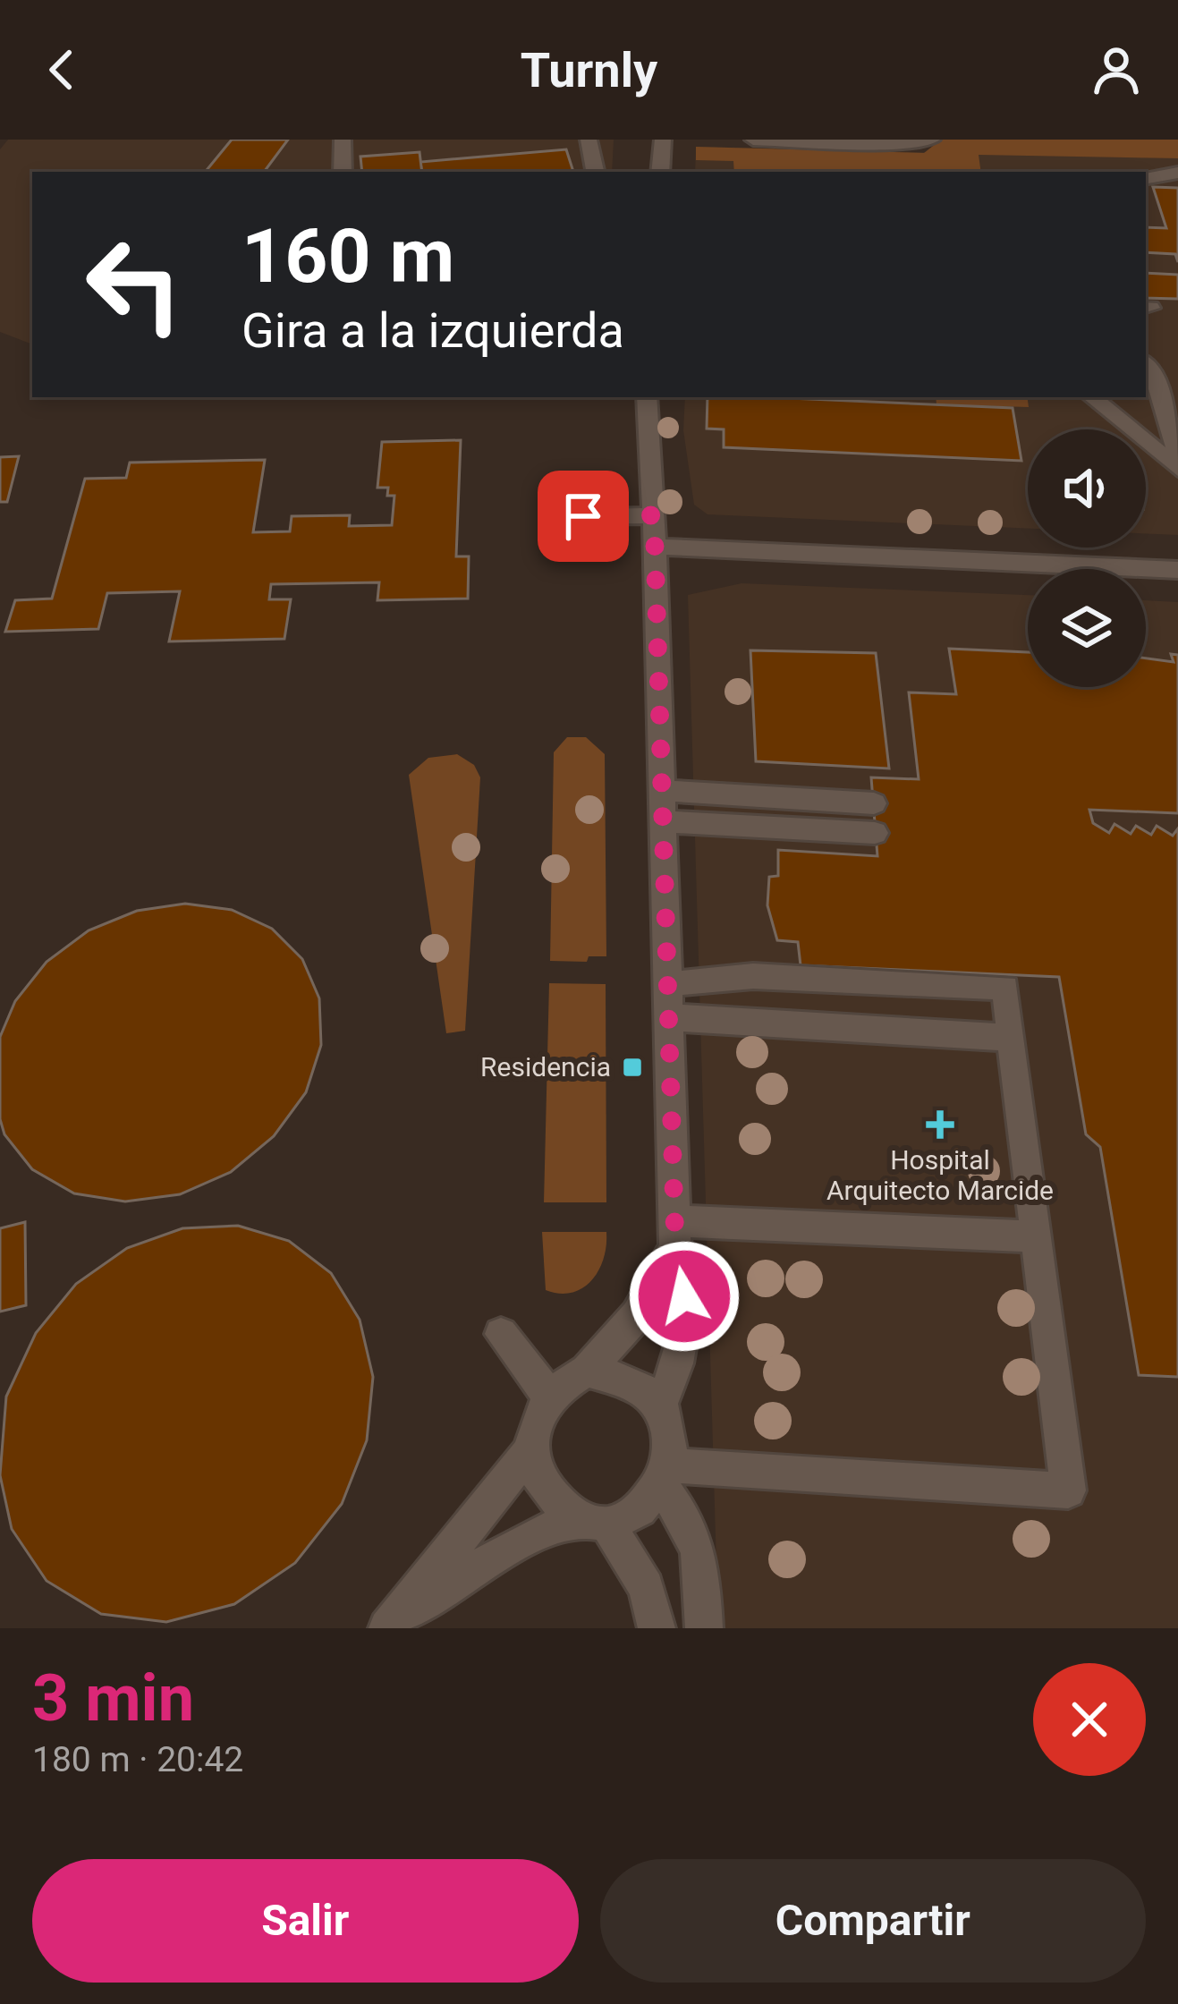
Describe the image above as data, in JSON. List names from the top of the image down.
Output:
{
  "places": {
    "transit": ["Residencia"],
    "health": ["Hospital Arquitecto Marcide"]
  },
  "page": {
    "header": "Turnly",
    "turn": ["160 m", "Gira a la izquierda"],
    "heading": ["3 min", "180 m · 20:42"],
    "buttons": ["Salir", "Compartir"]
  }
}
